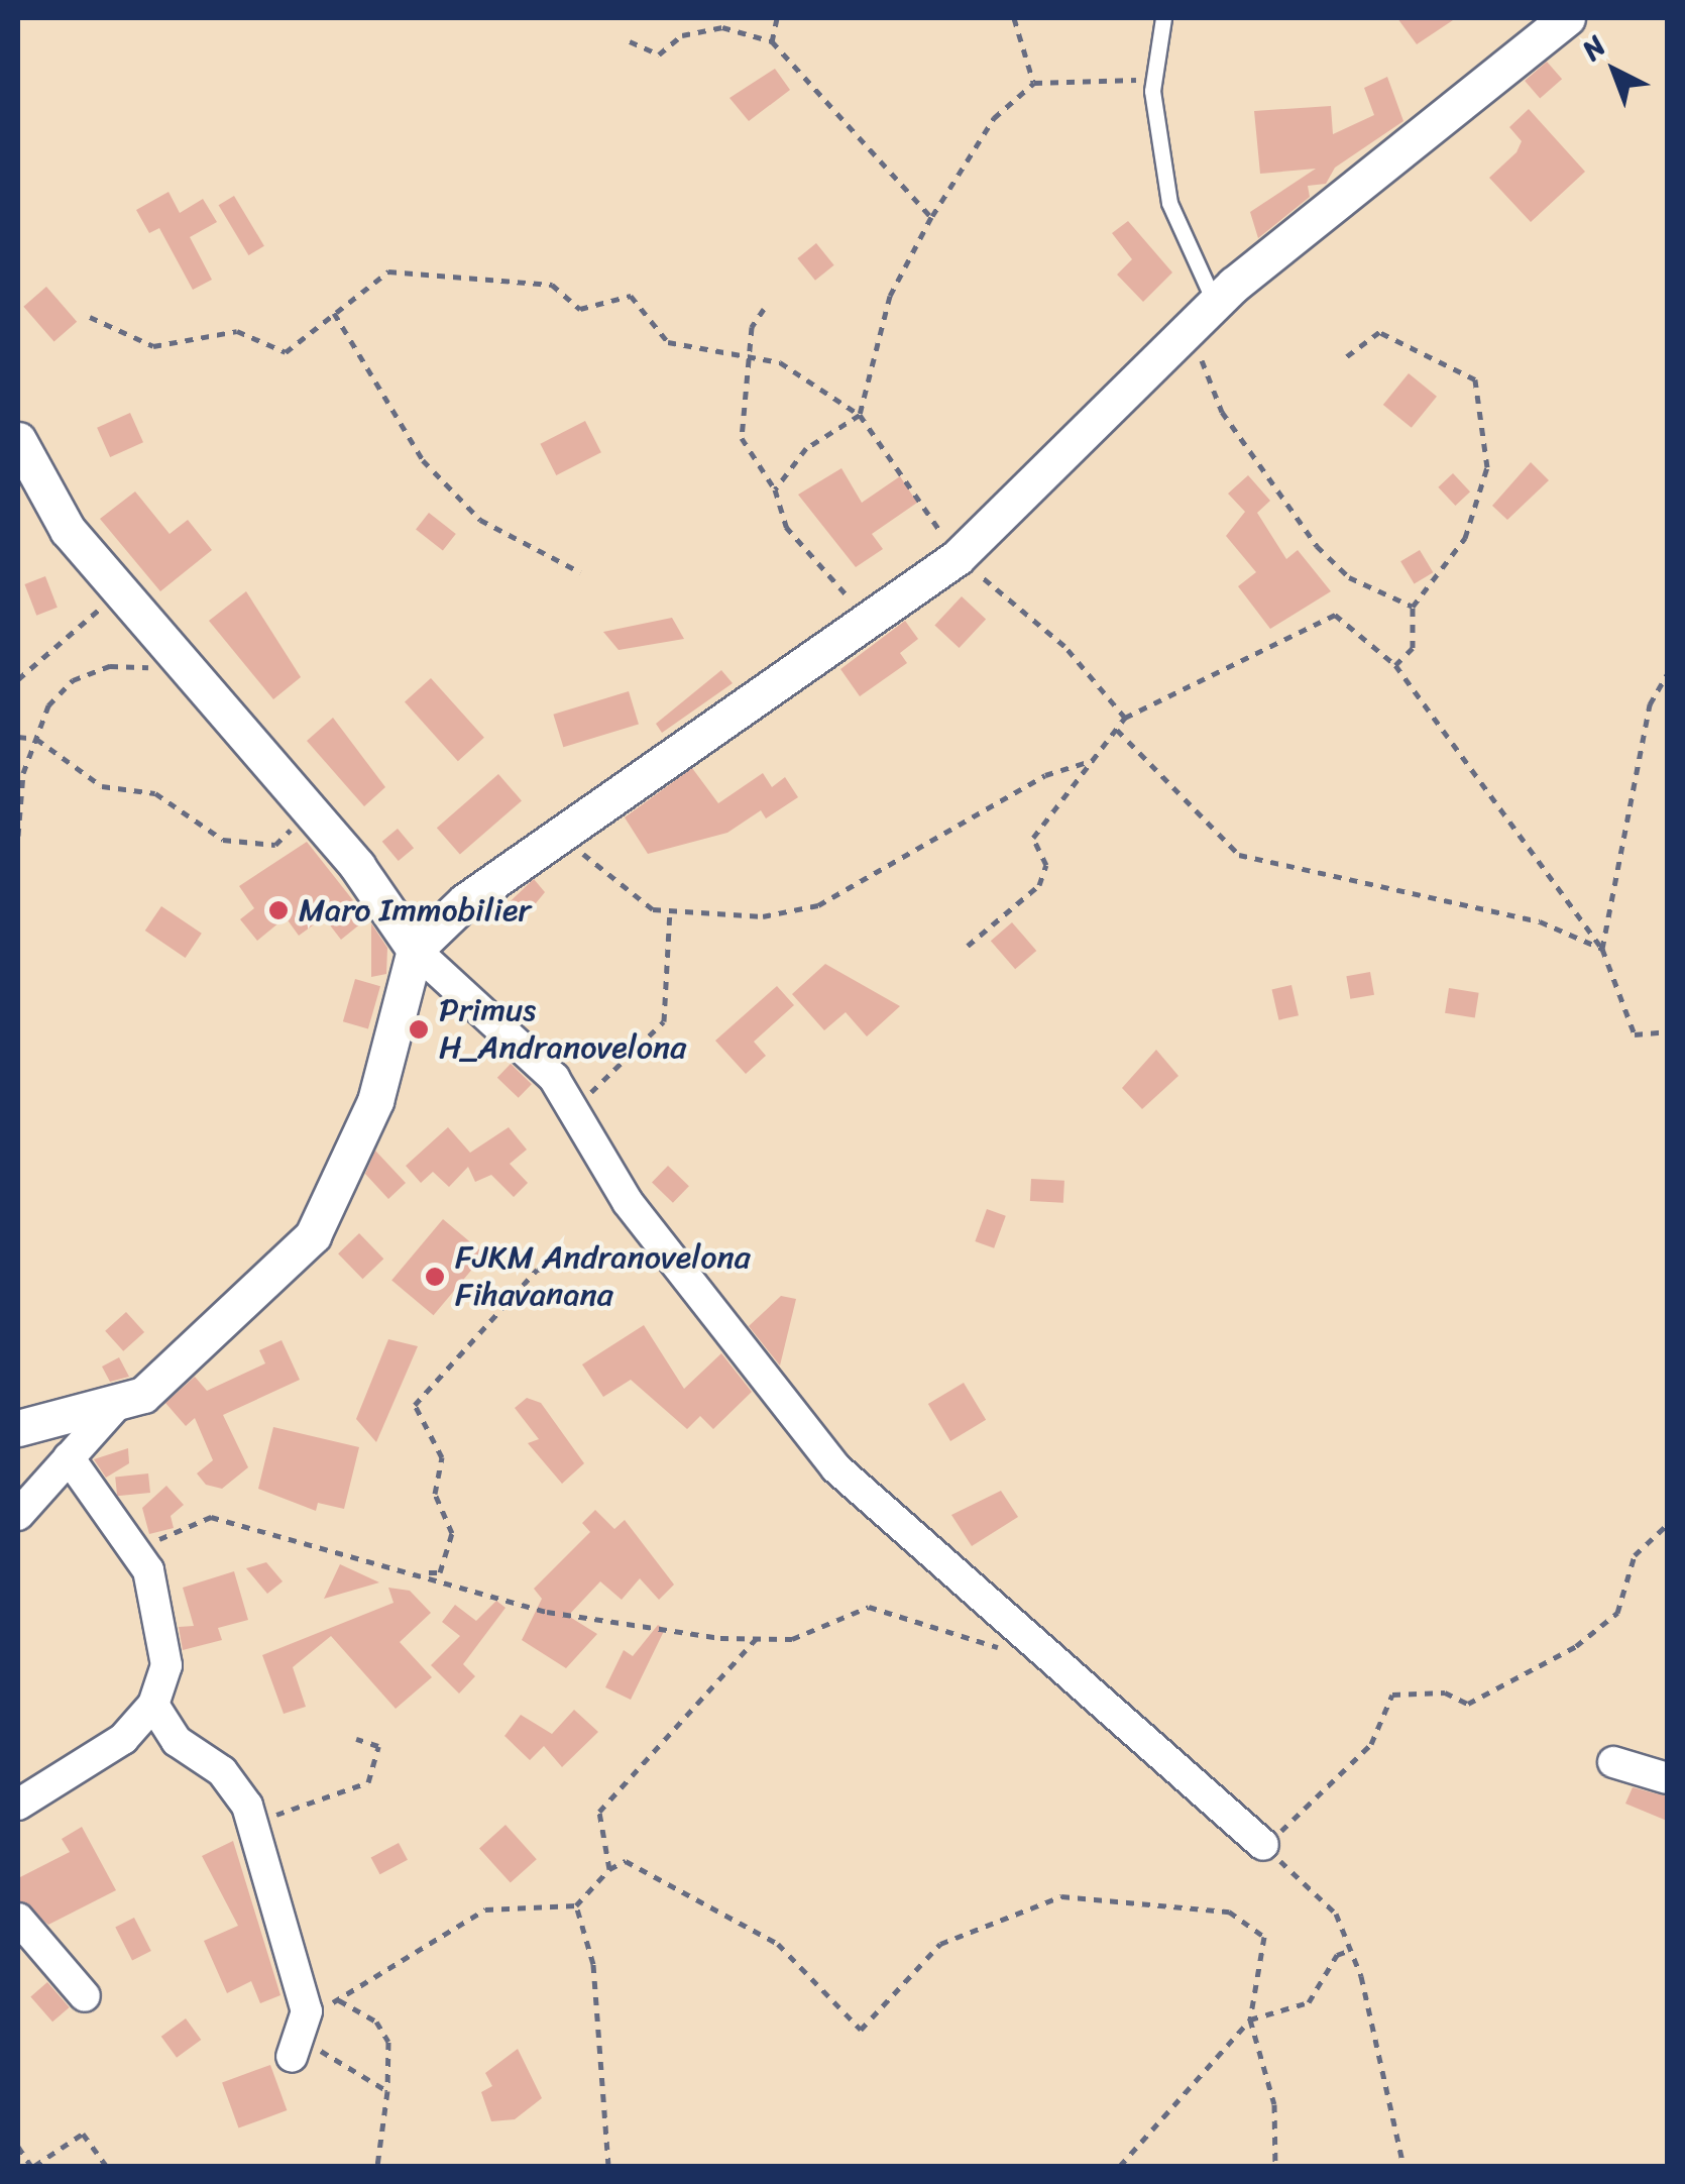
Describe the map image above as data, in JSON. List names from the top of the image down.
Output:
{
  "places": ["Maro Immobilier", "Primus H_Andranovelona", "FJKM Andranovelona Fihavanana"],
  "north": "top left"
}
